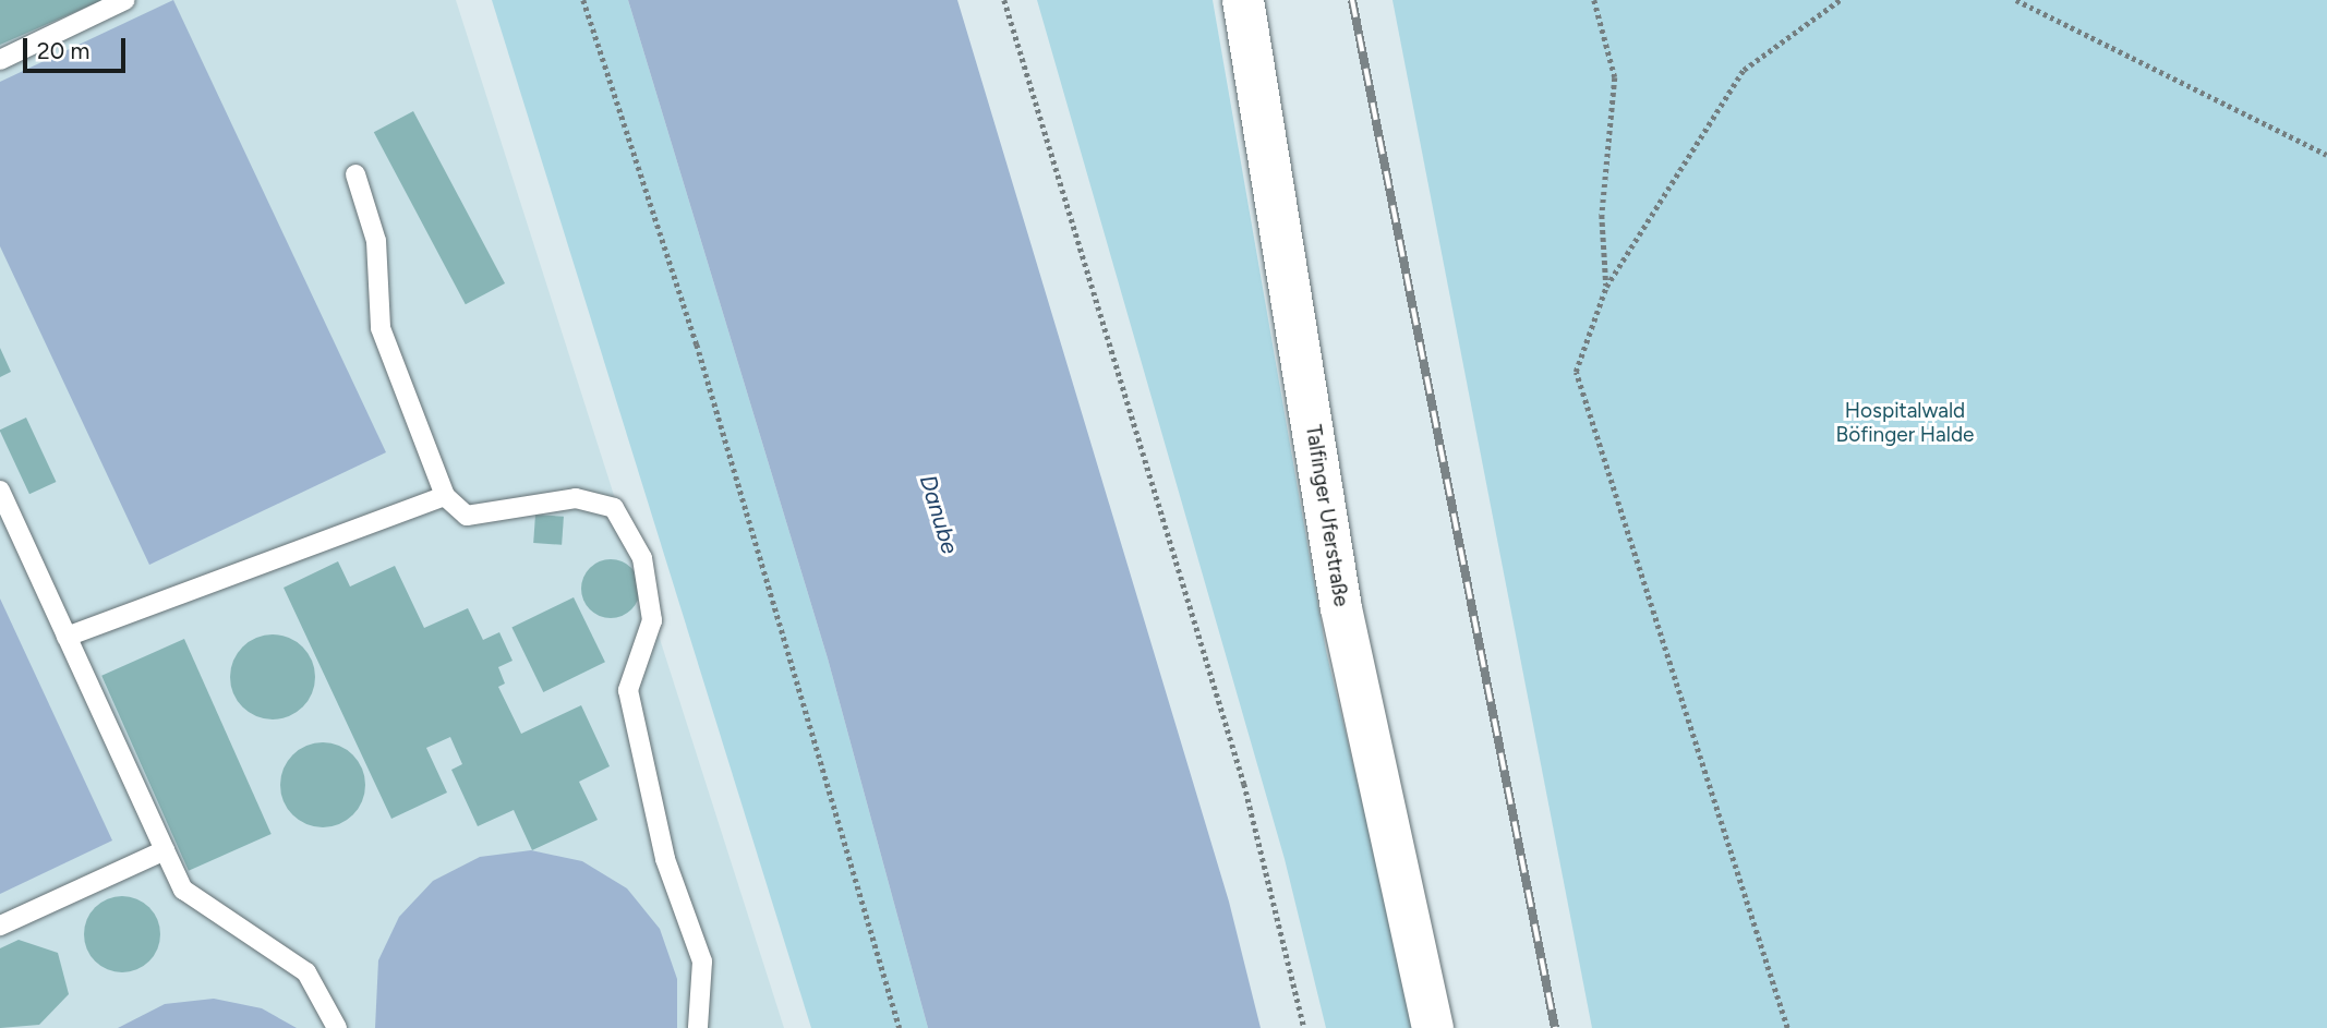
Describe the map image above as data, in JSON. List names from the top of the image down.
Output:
{
  "streets": {
    "street": ["Talfinger Uferstraße"]
  },
  "water": ["Danube"],
  "parks": ["Hospitalwald Böfinger Halde"],
  "scale_bar": "20 m"
}
